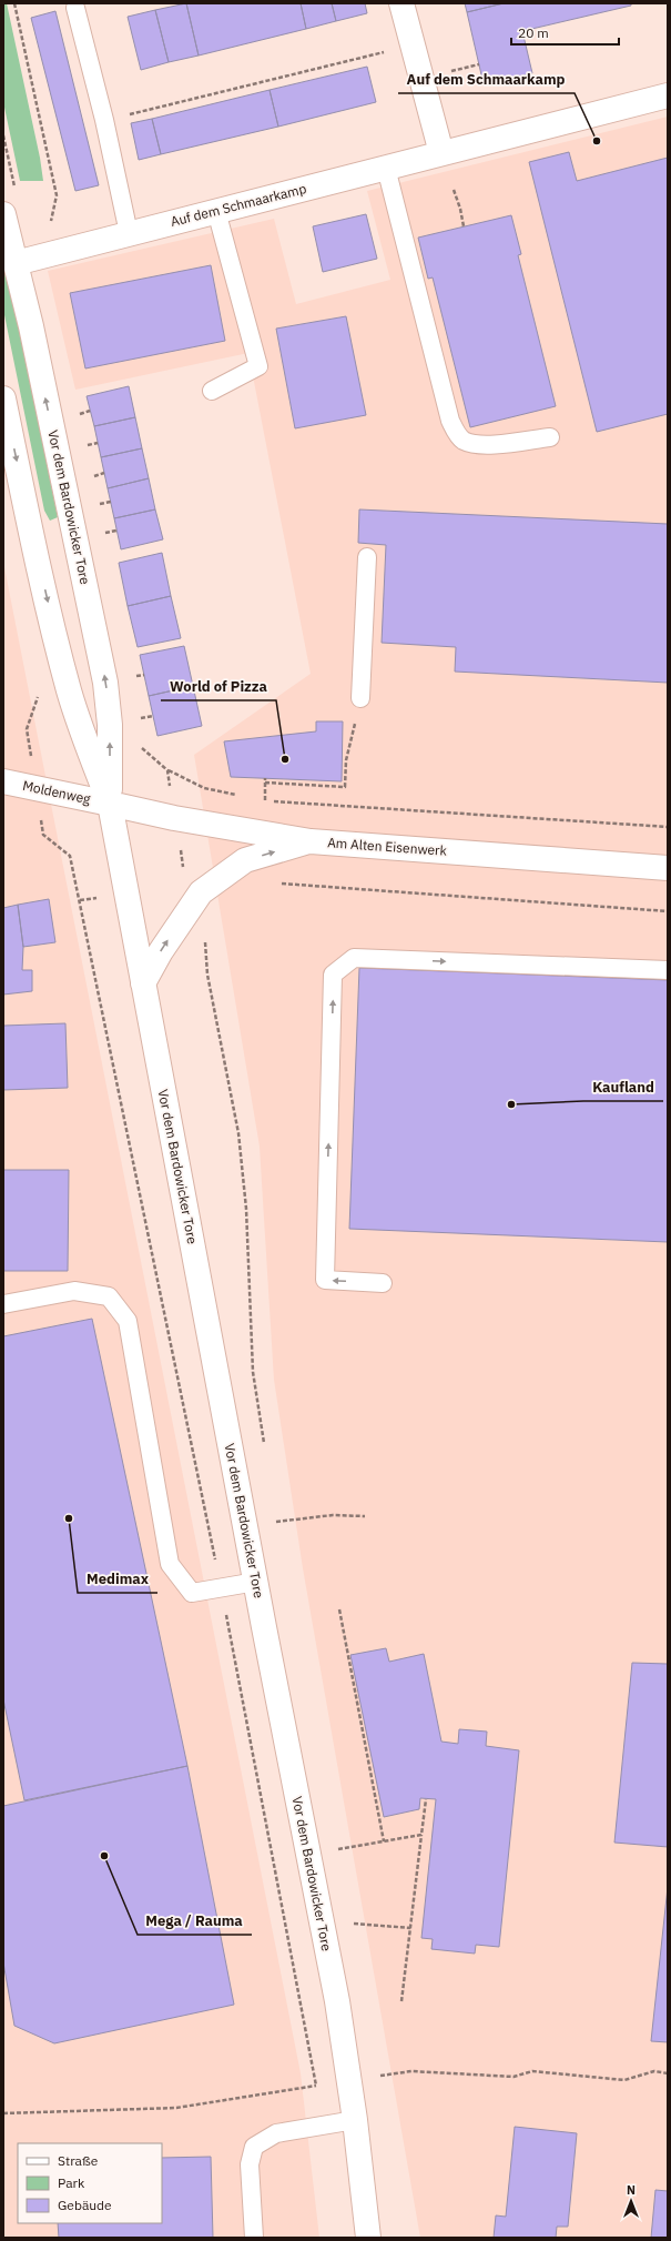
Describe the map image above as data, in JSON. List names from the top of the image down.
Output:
{
  "streets": {
    "main road": [
      "Auf dem Schmaarkamp",
      "Vor dem Bardowicker Tore",
      "Moldenweg",
      "Am Alten Eisenwerk"
    ]
  },
  "crossings": [
    ["Auf dem Schmaarkamp", "Vor dem Bardowicker Tore"],
    ["Vor dem Bardowicker Tore", "Moldenweg"],
    ["Vor dem Bardowicker Tore", "Am Alten Eisenwerk"],
    ["Moldenweg", "Am Alten Eisenwerk"]
  ],
  "places": [
    "Auf dem Schmaarkamp",
    "World of Pizza",
    "Kaufland",
    "Medimax",
    "Mega / Rauma"
  ],
  "legend": ["Straße", "Park", "Gebäude"],
  "scale_bar": "20 m",
  "north": "top"
}
